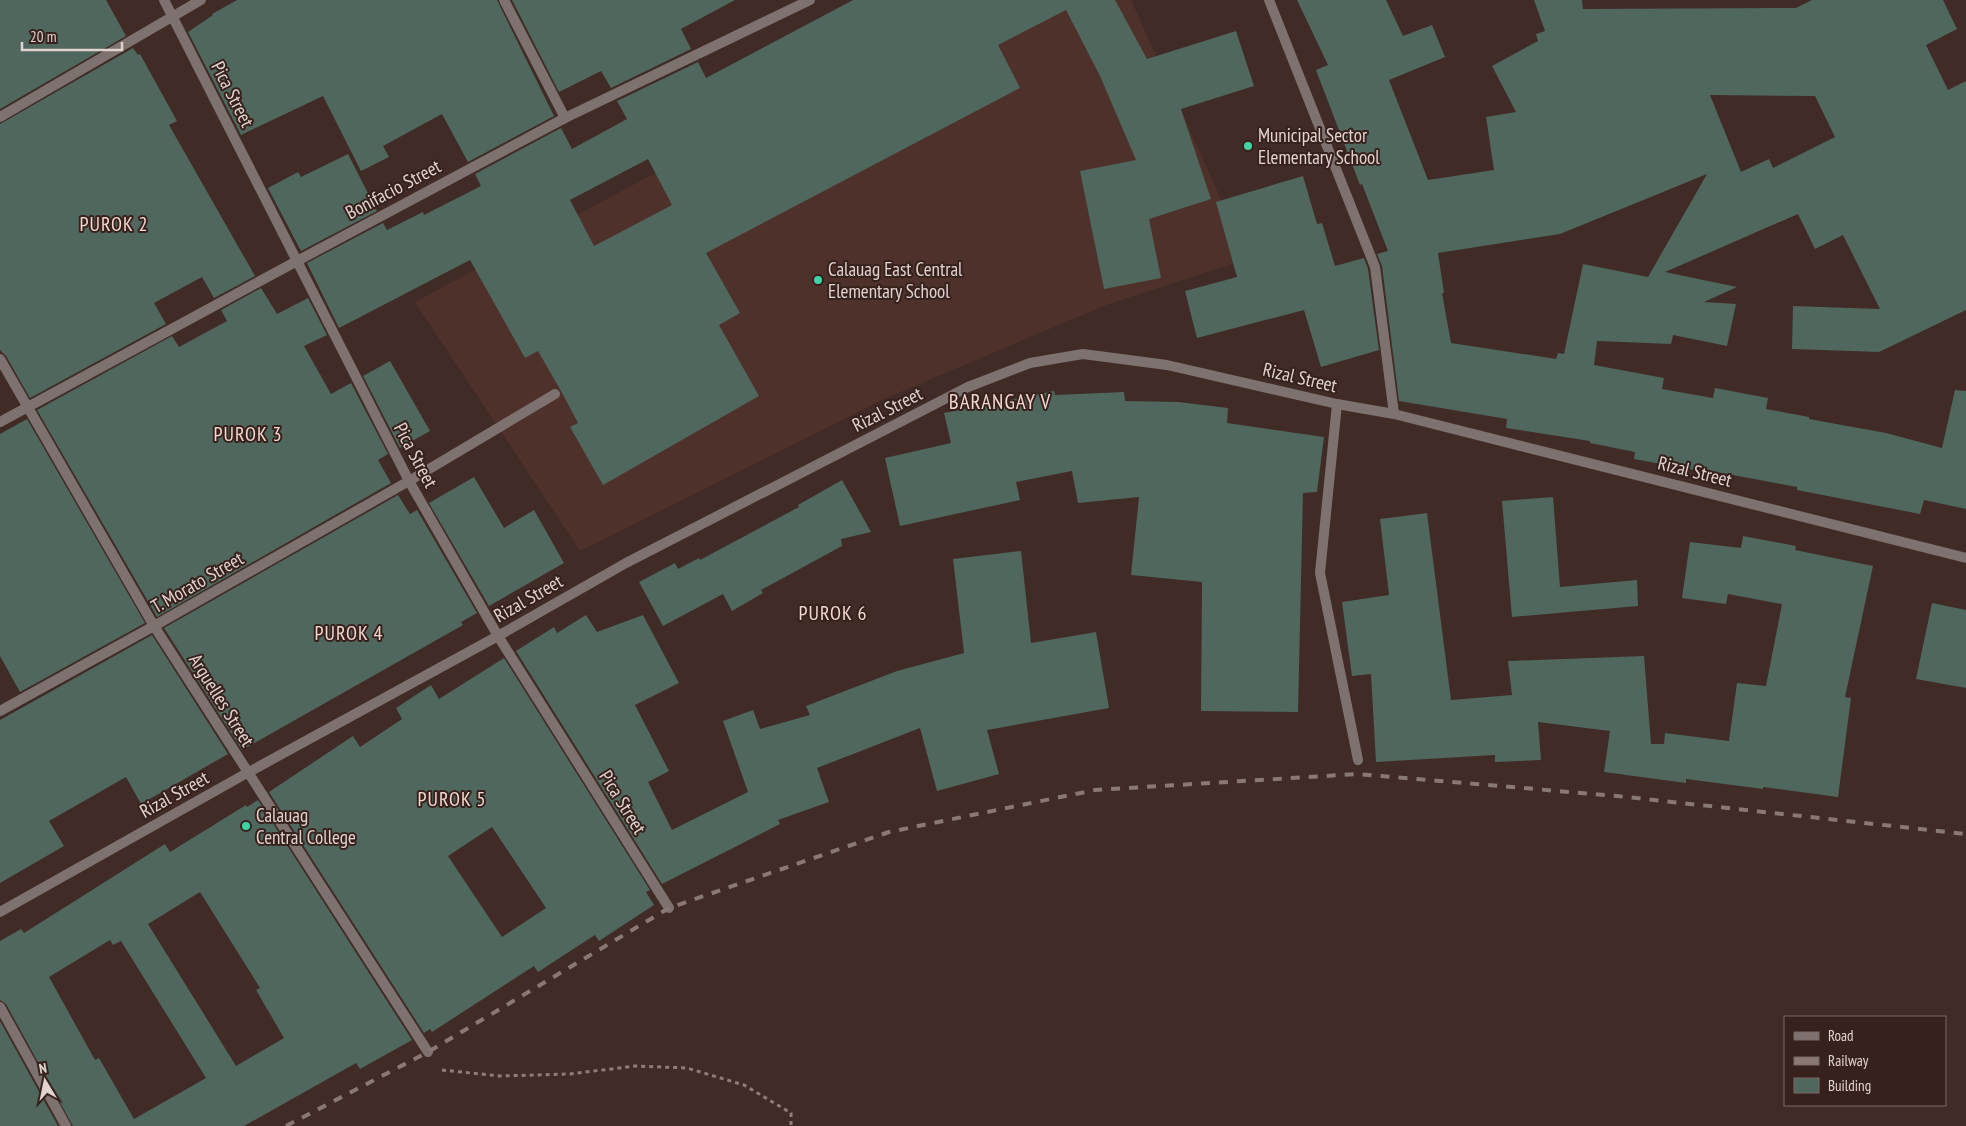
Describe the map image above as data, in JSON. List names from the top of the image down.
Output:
{
  "streets": {
    "street": [
      "Pica Street",
      "Bonifacio Street",
      "Rizal Street",
      "T. Morato Street",
      "Arguelles Street"
    ]
  },
  "crossings": [
    ["Pica Street", "Bonifacio Street"],
    ["Pica Street", "Rizal Street"],
    ["Pica Street", "T. Morato Street"],
    ["Bonifacio Street", "Arguelles Street"],
    ["Rizal Street", "Arguelles Street"],
    ["T. Morato Street", "Arguelles Street"]
  ],
  "districts": [
    "PUROK 2",
    "BARANGAY V",
    "PUROK 3",
    "PUROK 6",
    "PUROK 4",
    "PUROK 5"
  ],
  "places": ["Municipal Sector Elementary School", "Calauag East Central Elementary School", "Calauag Central College"],
  "legend": ["Road", "Railway", "Building"],
  "scale_bar": "20 m",
  "north": "top"
}
